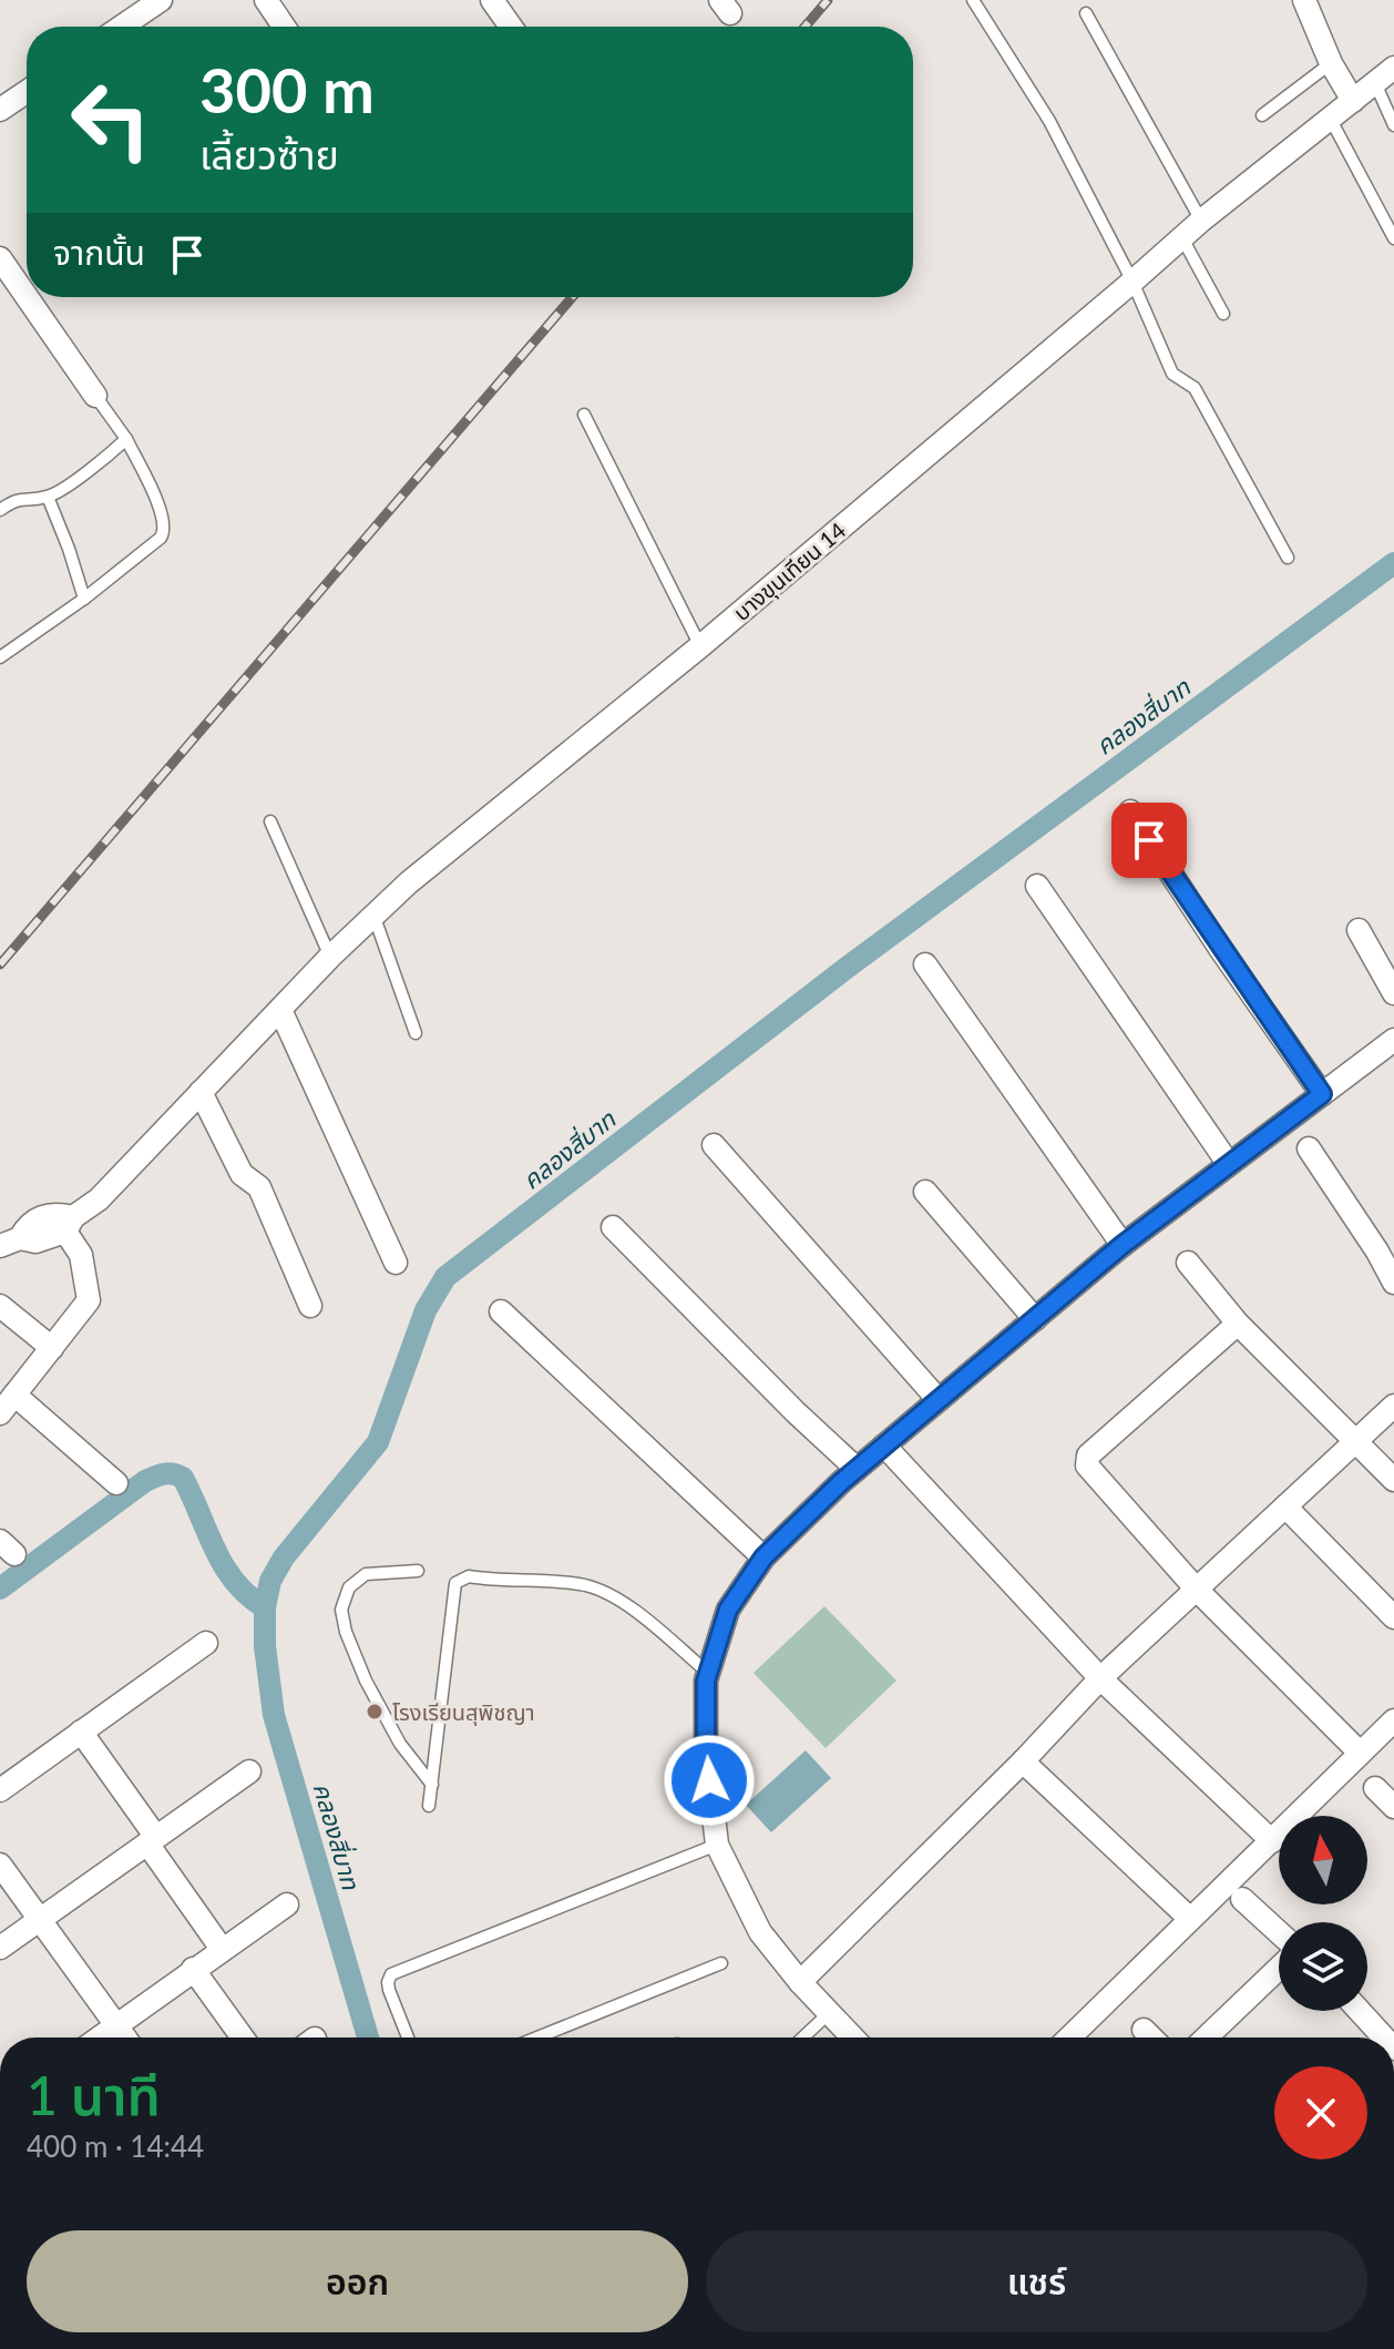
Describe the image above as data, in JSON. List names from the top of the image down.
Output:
{
  "streets": {
    "street": ["บางขุนเทียน 14"]
  },
  "water": ["คลองสี่บาท"],
  "places": ["โรงเรียนสุพิชญา"],
  "north": "top",
  "page": {
    "turn": ["300 m", "เลี้ยวซ้าย"],
    "then": "จากนั้น",
    "heading": ["1 นาที", "400 m · 14:44"],
    "buttons": ["ออก", "แชร์"]
  }
}
